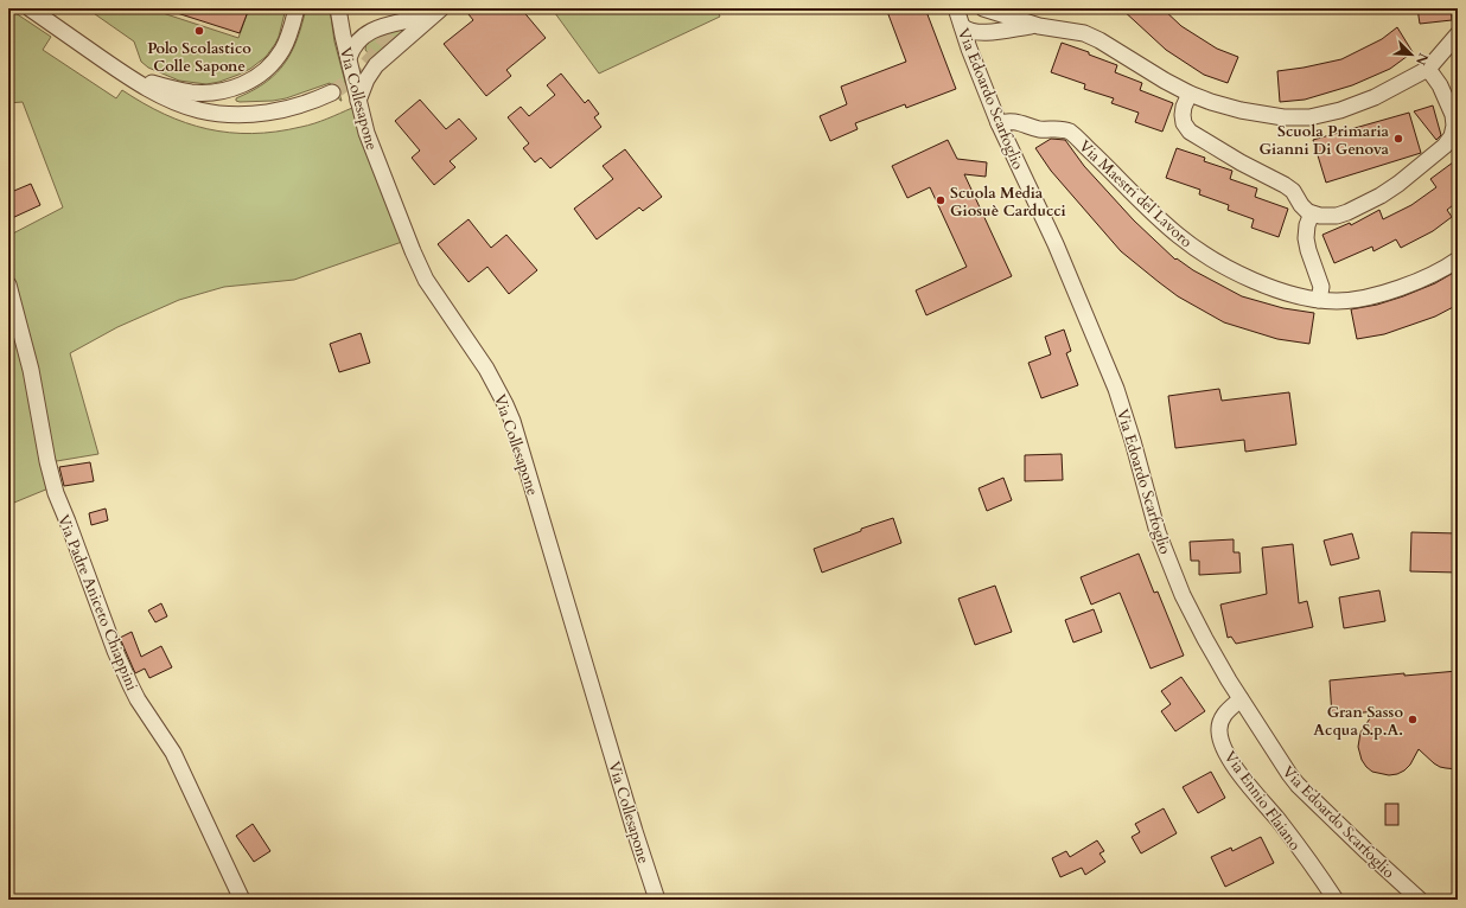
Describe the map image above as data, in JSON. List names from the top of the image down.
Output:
{
  "streets": {
    "street": [
      "Via Collesapone",
      "Via Edoardo Scarfoglio",
      "Via Maestri del Lavoro",
      "Via Padre Aniceto Chiappini",
      "Via Ennio Flaiano"
    ]
  },
  "crossings": [
    ["Via Edoardo Scarfoglio", "Via Maestri del Lavoro"],
    ["Via Edoardo Scarfoglio", "Via Ennio Flaiano"]
  ],
  "places": [
    "Polo Scolastico Colle Sapone",
    "Scuola Primaria Gianni Di Genova",
    "Scuola Media Giosuè Carducci",
    "Gran Sasso Acqua S.p.A."
  ],
  "north": "bottom right"
}
